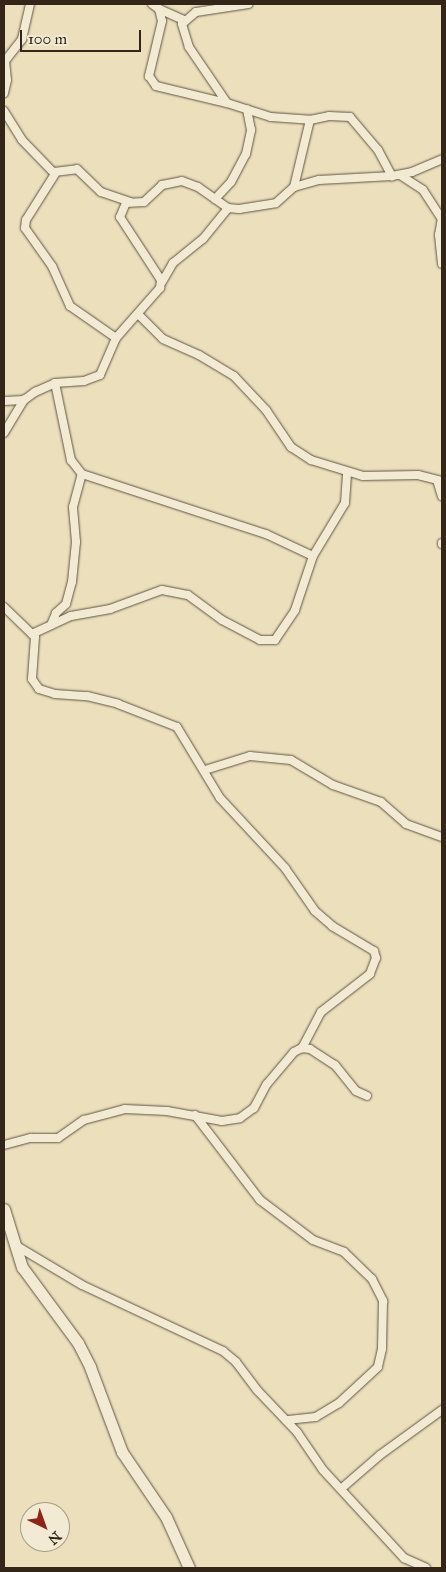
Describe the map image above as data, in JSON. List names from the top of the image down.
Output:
{
  "scale_bar": "100 m",
  "north": "bottom right"
}
